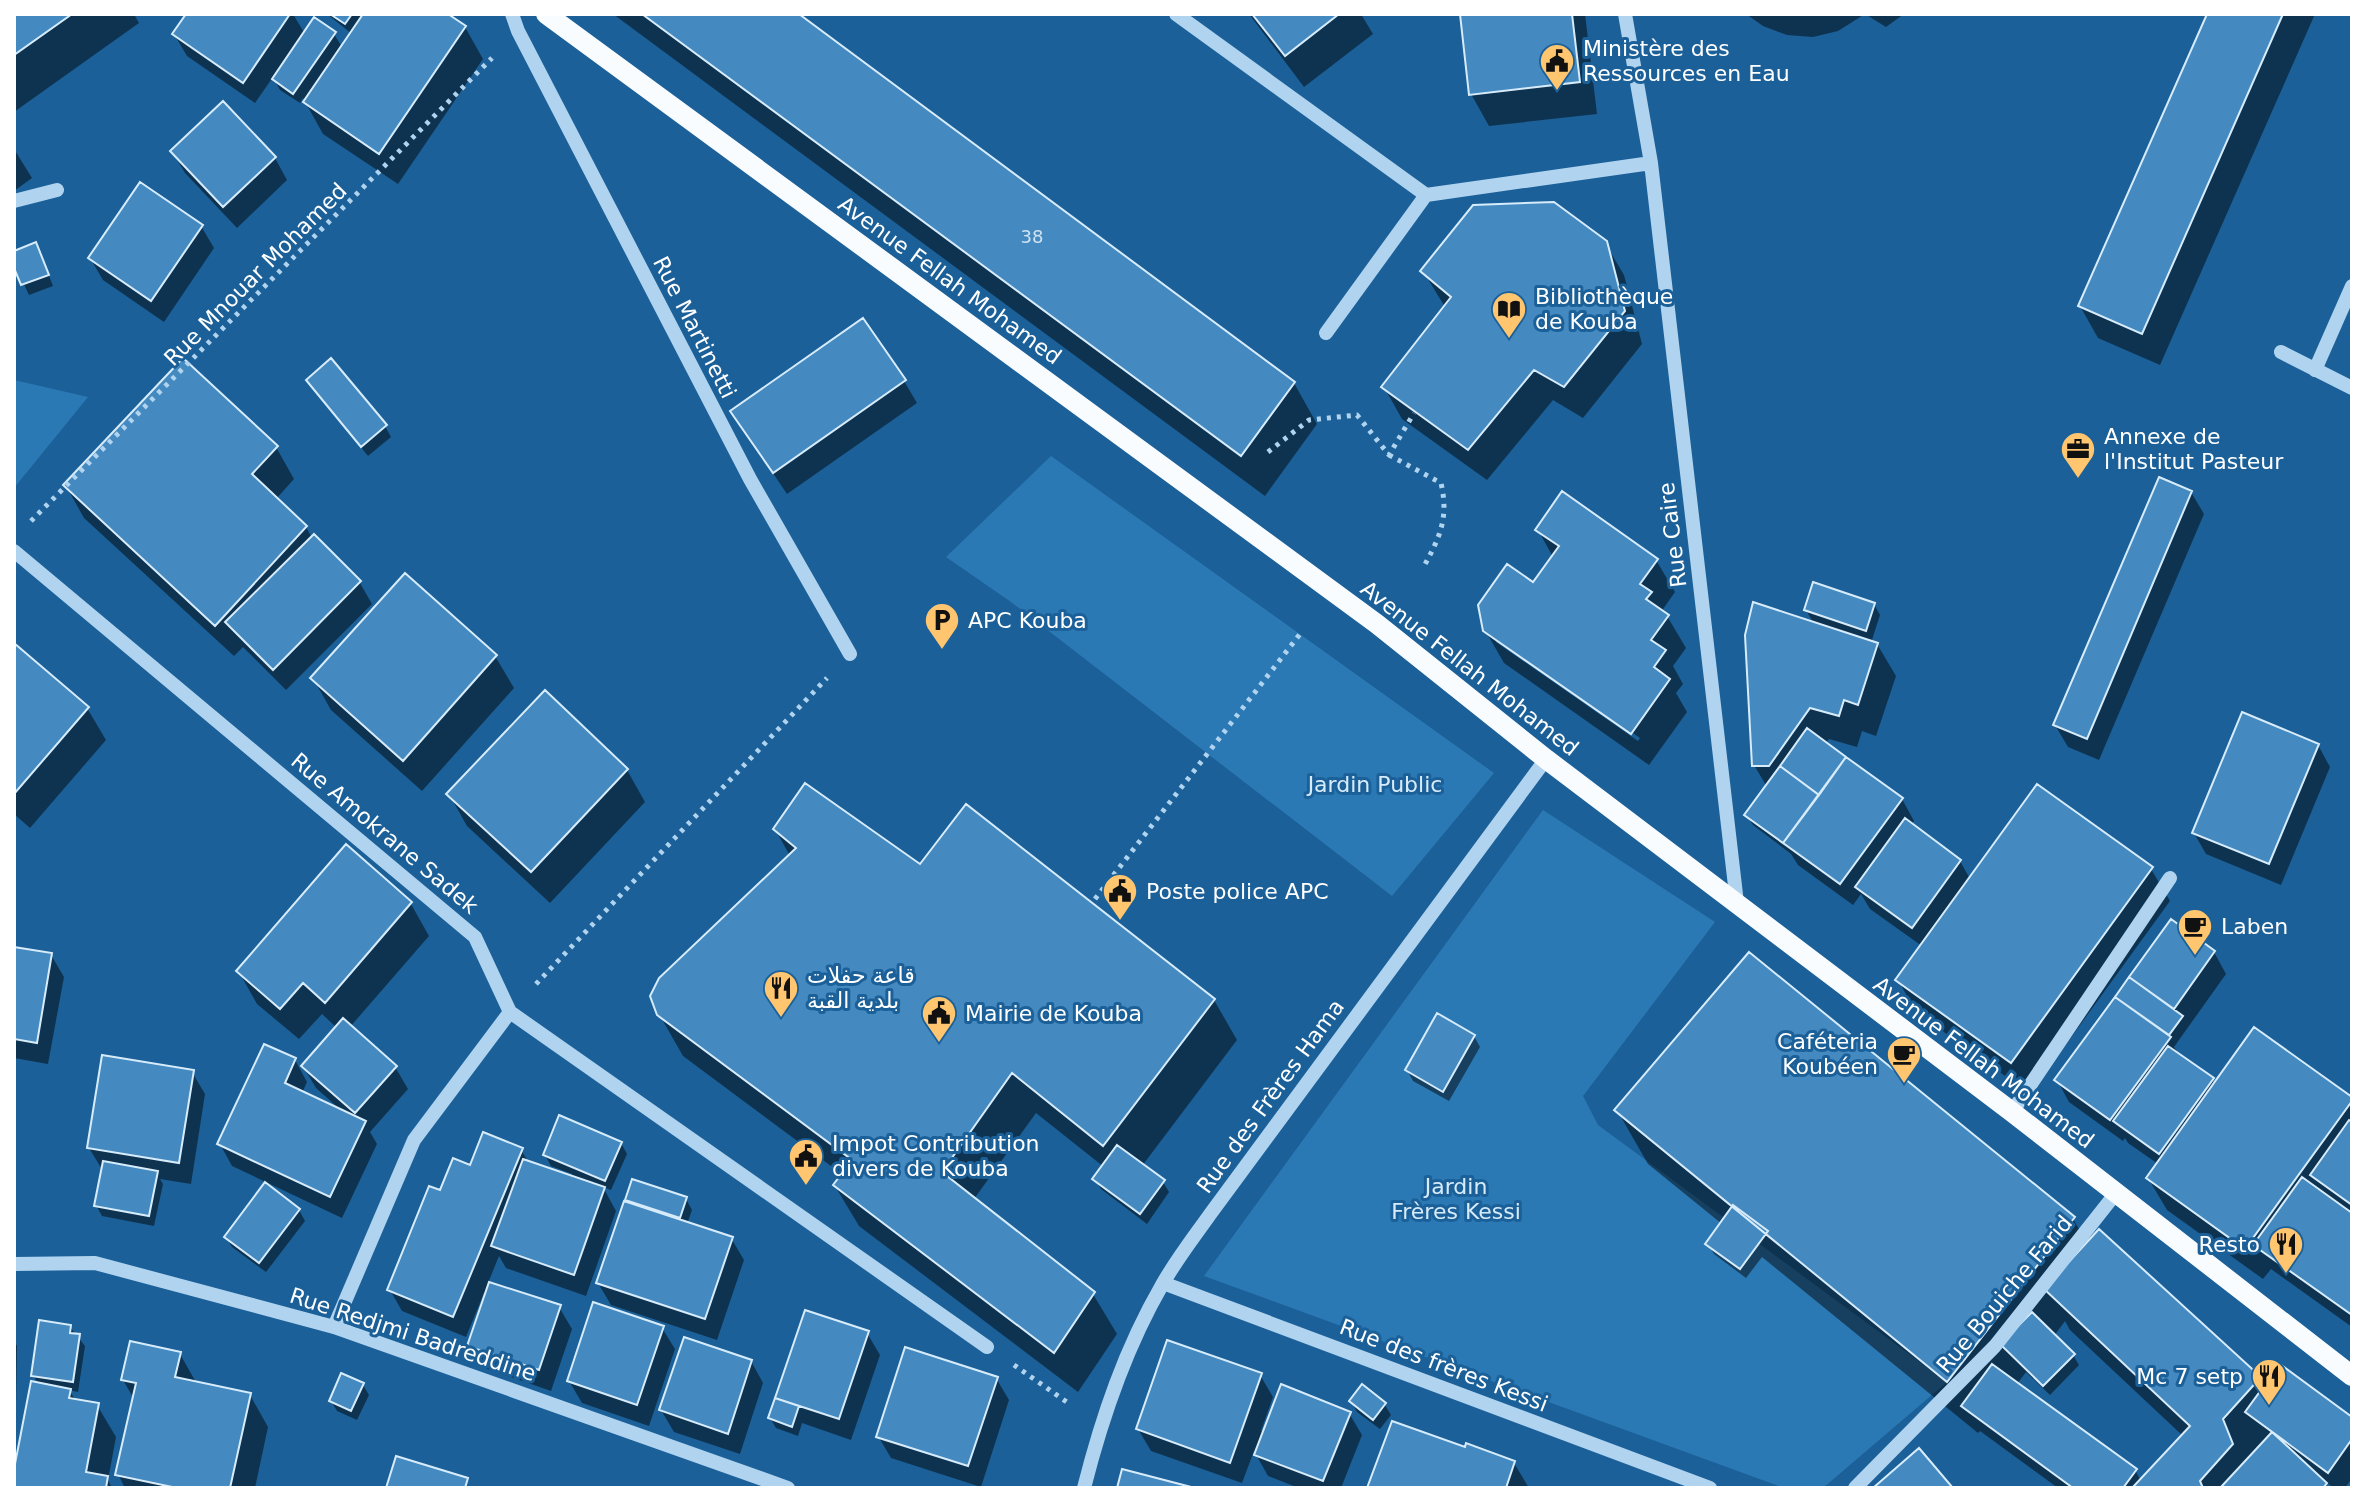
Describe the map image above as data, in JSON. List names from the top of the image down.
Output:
{
  "streets": {
    "main road": ["Avenue Fellah Mohamed"],
    "street": [
      "Rue Martinetti",
      "Rue Caire",
      "Rue Amokrane Sadek",
      "Rue des Frères Hama",
      "Rue Bouiche Farid",
      "Rue Redjmi Badreddine",
      "Rue des frères Kessi"
    ],
    "path": ["Rue Mnouar Mohamed"]
  },
  "crossings": [
    ["Rue Mnouar Mohamed", "Rue Martinetti"],
    ["Avenue Fellah Mohamed", "Rue Caire"],
    ["Avenue Fellah Mohamed", "Rue des Frères Hama"],
    ["Avenue Fellah Mohamed", "Rue Bouiche Farid"],
    ["Rue des Frères Hama", "Rue des frères Kessi"]
  ],
  "parks": ["Jardin Public", "Jardin Frères Kessi"],
  "places": {
    "public building": [
      "Ministère des Ressources en Eau",
      "Poste police APC",
      "Mairie de Kouba",
      "Impot Contribution divers de Kouba"
    ],
    "library": ["Bibliothèque de Kouba"],
    "office": ["Annexe de l'Institut Pasteur"],
    "parking": ["APC Kouba"],
    "cafe": ["Laben", "Caféteria Koubéen"],
    "restaurant": ["قاعة حفلات بلدية القبة", "Resto", "Mc 7 setp"]
  },
  "house_numbers": ["38"]
}
